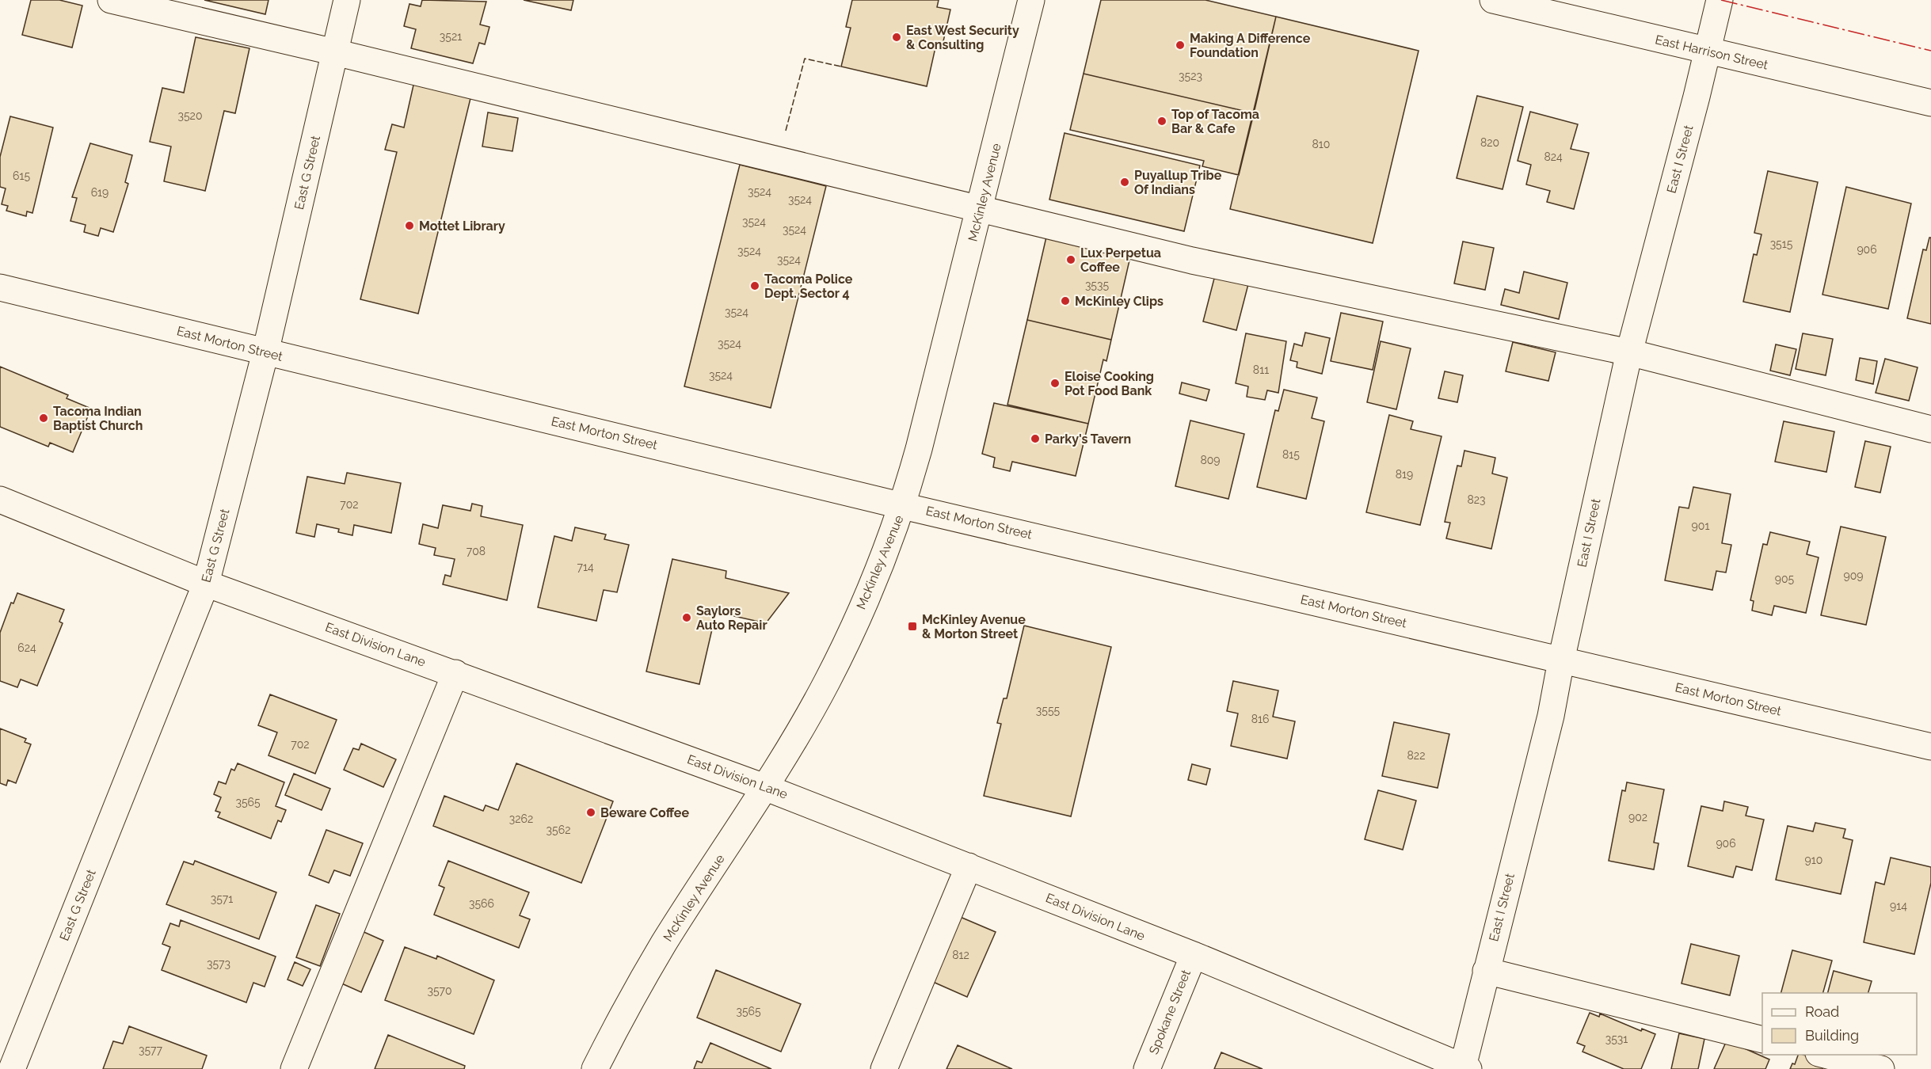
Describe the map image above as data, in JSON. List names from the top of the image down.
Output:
{
  "streets": {
    "street": [
      "East Harrison Street",
      "East I Street",
      "East G Street",
      "McKinley Avenue",
      "East Morton Street",
      "East Division Lane",
      "Spokane Street"
    ]
  },
  "crossings": [
    ["East Harrison Street", "East I Street"],
    ["East I Street", "East Morton Street"],
    ["East I Street", "East Division Lane"],
    ["East G Street", "East Morton Street"],
    ["East G Street", "East Division Lane"],
    ["McKinley Avenue", "East Morton Street"],
    ["McKinley Avenue", "East Division Lane"],
    ["East Division Lane", "Spokane Street"]
  ],
  "places": {
    "other": [
      "East West Security & Consulting",
      "Making A Difference Foundation",
      "Top of Tacoma Bar & Cafe",
      "Puyallup Tribe Of Indians",
      "Mottet Library",
      "Lux Perpetua Coffee",
      "Tacoma Police Dept. Sector 4",
      "McKinley Clips",
      "Eloise Cooking Pot Food Bank",
      "Tacoma Indian Baptist Church",
      "Parky's Tavern",
      "Saylors Auto Repair",
      "Beware Coffee"
    ],
    "transit": ["McKinley Avenue & Morton Street"]
  },
  "house_numbers": [
    "3521",
    "3523",
    "3520",
    "820",
    "810",
    "824",
    "615",
    "3524",
    "619",
    "3524",
    "3524",
    "3524",
    "3515",
    "906",
    "3524",
    "3524",
    "3535",
    "3524",
    "3524",
    "811",
    "3524",
    "815",
    "809",
    "819",
    "823",
    "702",
    "901",
    "708",
    "714",
    "909",
    "905",
    "624",
    "3555",
    "816",
    "702",
    "822",
    "3565",
    "902",
    "3262",
    "3562",
    "906",
    "910",
    "3571",
    "3566",
    "914",
    "812",
    "3573",
    "3570",
    "3565",
    "3531",
    "3577"
  ],
  "legend": ["Road", "Building"]
}
